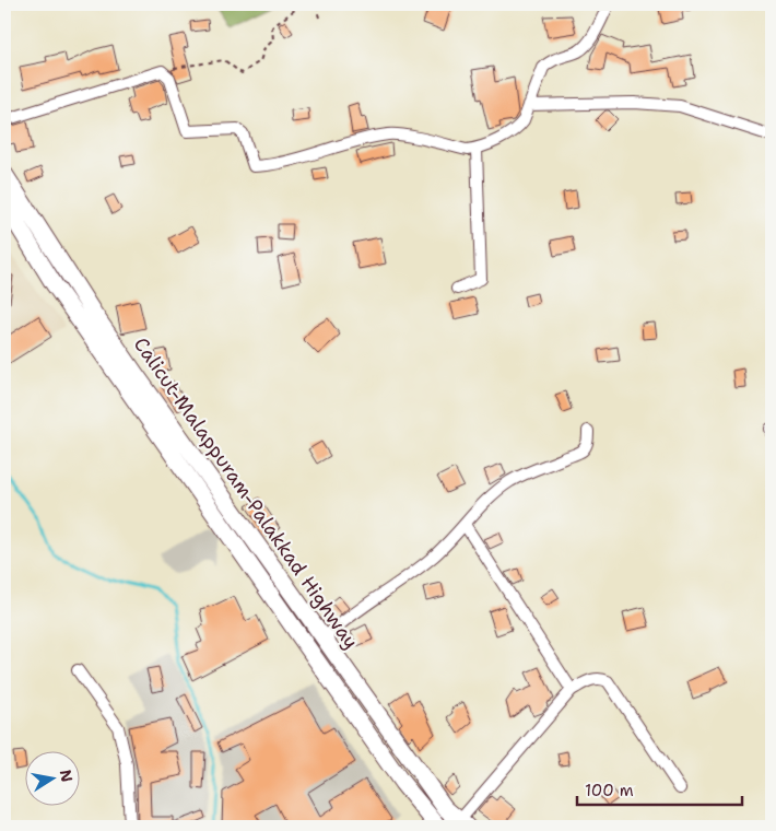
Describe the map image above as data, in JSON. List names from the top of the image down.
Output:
{
  "streets": {
    "highway": ["Calicut-Malappuram-Palakkad Highway"]
  },
  "scale_bar": "100 m",
  "north": "right"
}
